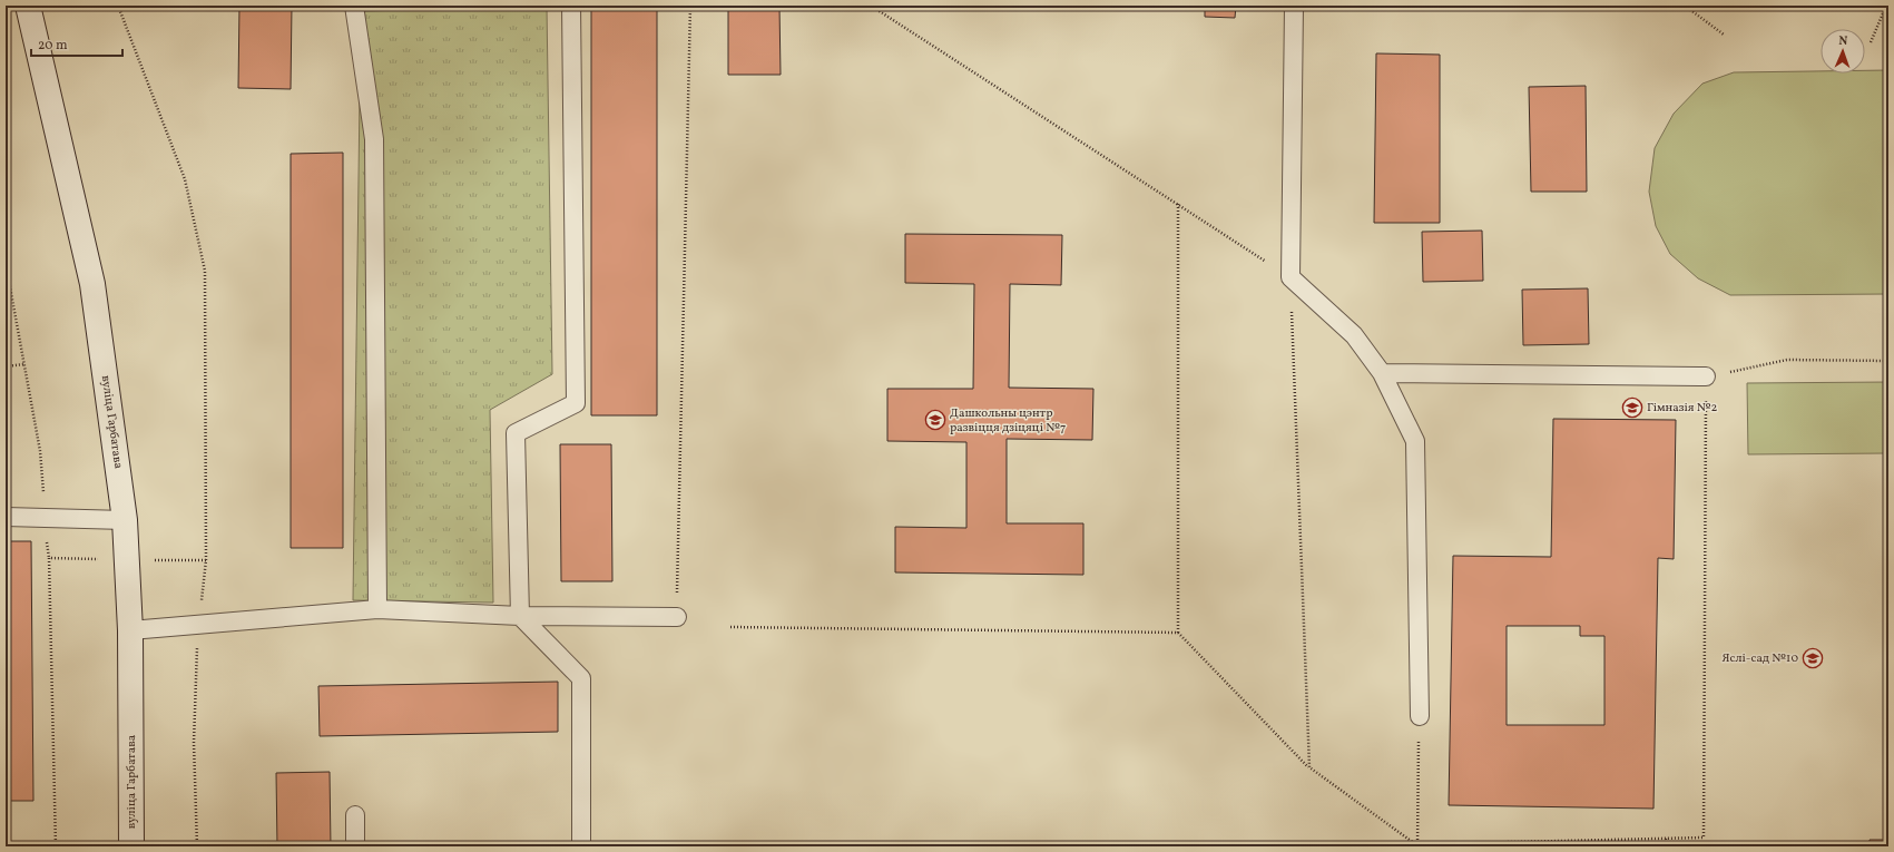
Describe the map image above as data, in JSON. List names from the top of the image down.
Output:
{
  "streets": {
    "street": ["вуліца Гарбатава"]
  },
  "places": {
    "school or university": ["Гімназія №2", "Дашкольны цэнтр развіцця дзіцяці №7", "Яслі-сад №10"]
  },
  "scale_bar": "20 m",
  "north": "top"
}
